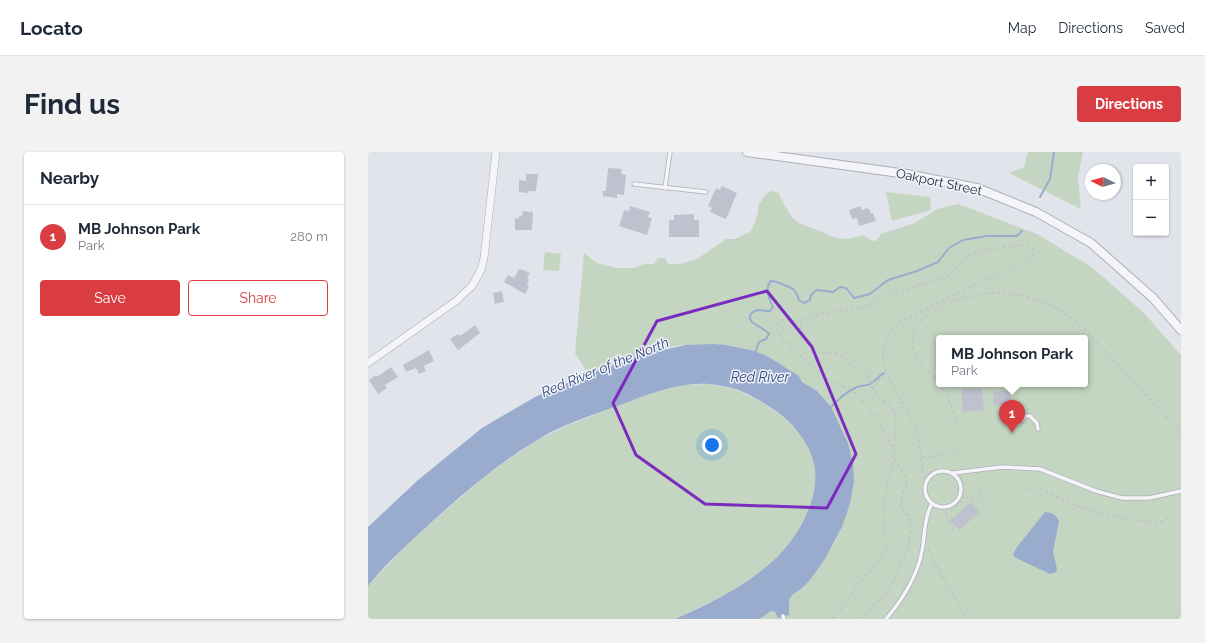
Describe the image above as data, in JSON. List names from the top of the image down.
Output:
{
  "streets": {
    "street": ["Oakport Street"]
  },
  "water": ["Red River of the North", "Red River"],
  "north": "left",
  "page": {
    "header": "Locato",
    "nav": ["Map", "Directions", "Saved"],
    "buttons": [
      "Directions",
      ["Save", "Share"]
    ],
    "title": "Find us",
    "heading": "Nearby",
    "map_buttons": ["+", "−"],
    "list": [
      {
        "mark": "1",
        "name": "MB Johnson Park",
        "note": "Park",
        "value": "280 m"
      }
    ],
    "popup": ["MB Johnson Park", "Park"],
    "pins": "1"
  }
}
